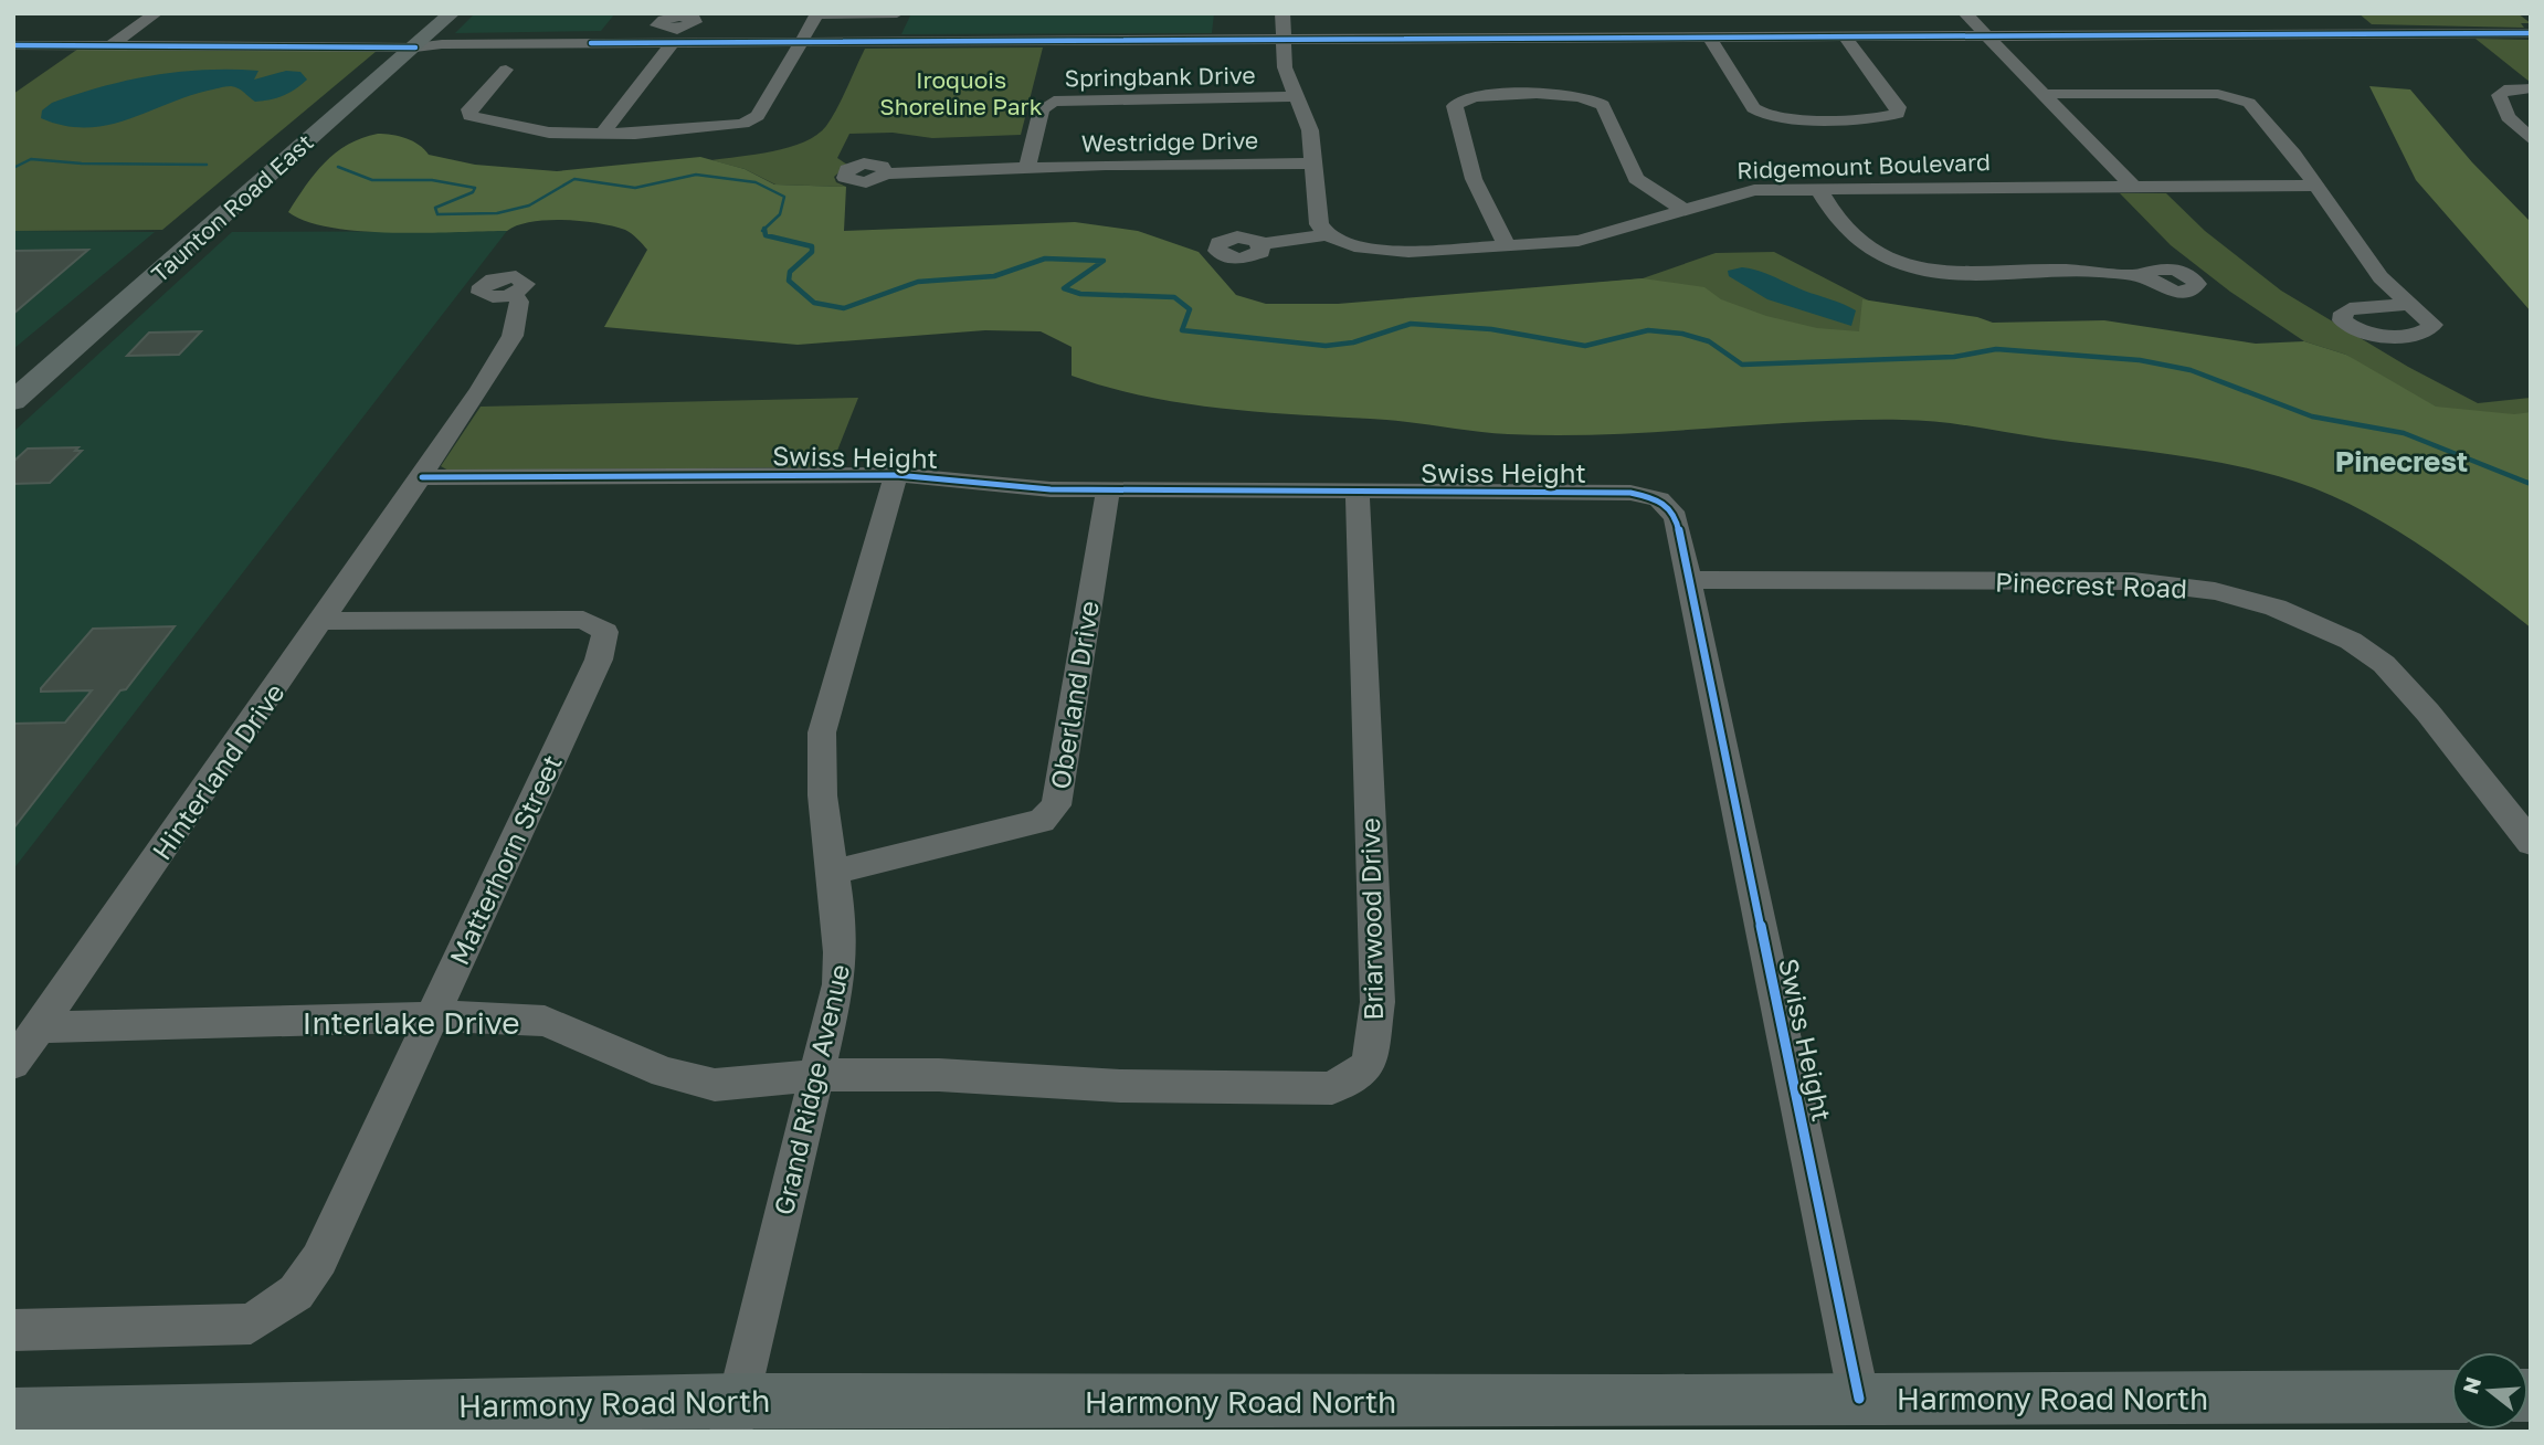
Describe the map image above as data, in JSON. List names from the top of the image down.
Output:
{
  "streets": {
    "main road": ["Taunton Road East", "Harmony Road North"],
    "street": [
      "Springbank Drive",
      "Westridge Drive",
      "Ridgemount Boulevard",
      "Swiss Height",
      "Pinecrest Road",
      "Oberland Drive",
      "Hinterland Drive",
      "Matterhorn Street",
      "Briarwood Drive",
      "Interlake Drive",
      "Grand Ridge Avenue"
    ]
  },
  "crossings": [
    ["Springbank Drive", "Westridge Drive"],
    ["Swiss Height", "Pinecrest Road"],
    ["Swiss Height", "Oberland Drive"],
    ["Swiss Height", "Hinterland Drive"],
    ["Swiss Height", "Briarwood Drive"],
    ["Swiss Height", "Grand Ridge Avenue"],
    ["Swiss Height", "Harmony Road North"],
    ["Oberland Drive", "Grand Ridge Avenue"],
    ["Hinterland Drive", "Matterhorn Street"],
    ["Hinterland Drive", "Interlake Drive"],
    ["Matterhorn Street", "Interlake Drive"],
    ["Briarwood Drive", "Interlake Drive"],
    ["Briarwood Drive", "Grand Ridge Avenue"],
    ["Interlake Drive", "Grand Ridge Avenue"],
    ["Grand Ridge Avenue", "Harmony Road North"]
  ],
  "districts": ["Pinecrest"],
  "parks": ["Iroquois Shoreline Park"],
  "north": "left"
}
